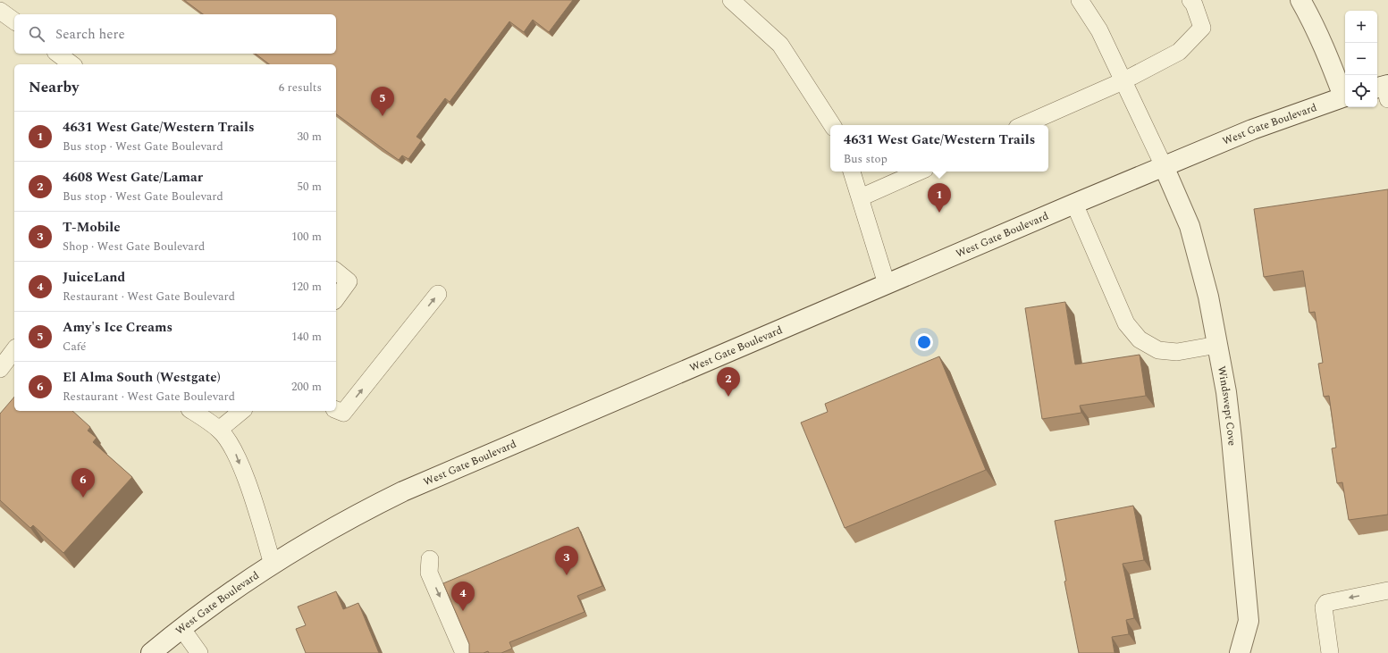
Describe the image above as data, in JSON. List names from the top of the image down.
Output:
{
  "streets": {
    "main road": ["West Gate Boulevard", "Windswept Cove"]
  },
  "crossings": [
    ["West Gate Boulevard", "Windswept Cove"]
  ],
  "page": {
    "map_buttons": ["+", "−"],
    "search": "Search here",
    "heading": ["Nearby", "6 results"],
    "pins": [
      "5",
      "1",
      "2",
      "6",
      "3",
      "4"
    ],
    "list": [
      {
        "mark": "1",
        "name": "4631 West Gate/Western Trails",
        "note": "Bus stop · West Gate Boulevard",
        "value": "30 m"
      },
      {
        "mark": "2",
        "name": "4608 West Gate/Lamar",
        "note": "Bus stop · West Gate Boulevard",
        "value": "50 m"
      },
      {
        "mark": "3",
        "name": "T-Mobile",
        "note": "Shop · West Gate Boulevard",
        "value": "100 m"
      },
      {
        "mark": "4",
        "name": "JuiceLand",
        "note": "Restaurant · West Gate Boulevard",
        "value": "120 m"
      },
      {
        "mark": "5",
        "name": "Amy's Ice Creams",
        "note": "Café",
        "value": "140 m"
      },
      {
        "mark": "6",
        "name": "El Alma South (Westgate)",
        "note": "Restaurant · West Gate Boulevard",
        "value": "200 m"
      }
    ],
    "popup": ["4631 West Gate/Western Trails", "Bus stop"]
  }
}
